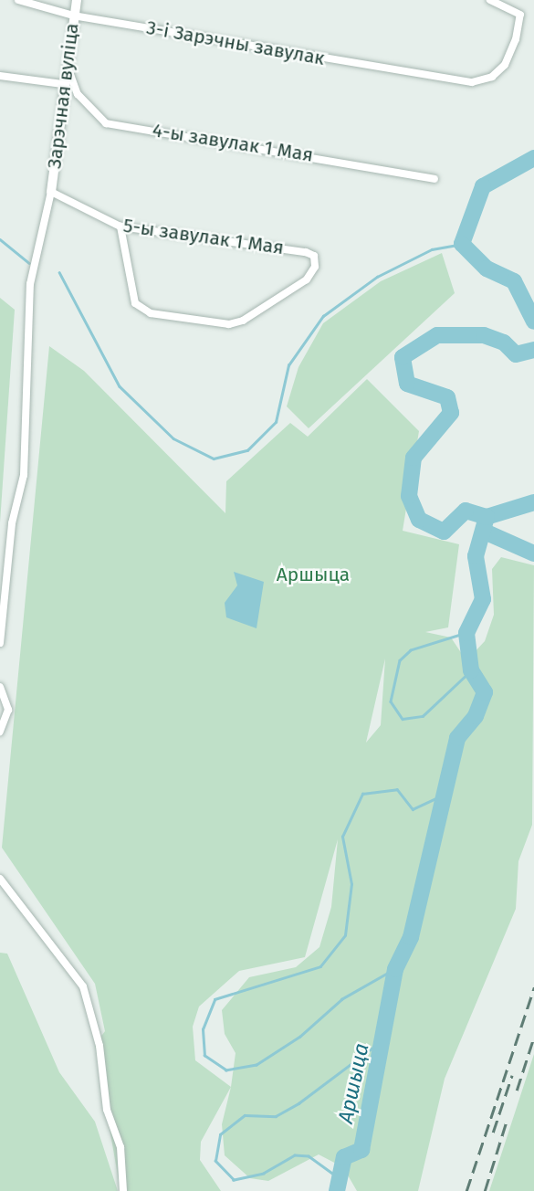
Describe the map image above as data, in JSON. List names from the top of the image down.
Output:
{
  "streets": {
    "street": [
      "3-і Зарэчны завулак",
      "Зарэчная вуліца",
      "4-ы завулак 1 Мая",
      "5-ы завулак 1 Мая"
    ]
  },
  "crossings": [
    ["3-і Зарэчны завулак", "Зарэчная вуліца"],
    ["Зарэчная вуліца", "4-ы завулак 1 Мая"],
    ["Зарэчная вуліца", "5-ы завулак 1 Мая"]
  ],
  "water": ["Аршыца"],
  "parks": ["Аршыца"]
}
